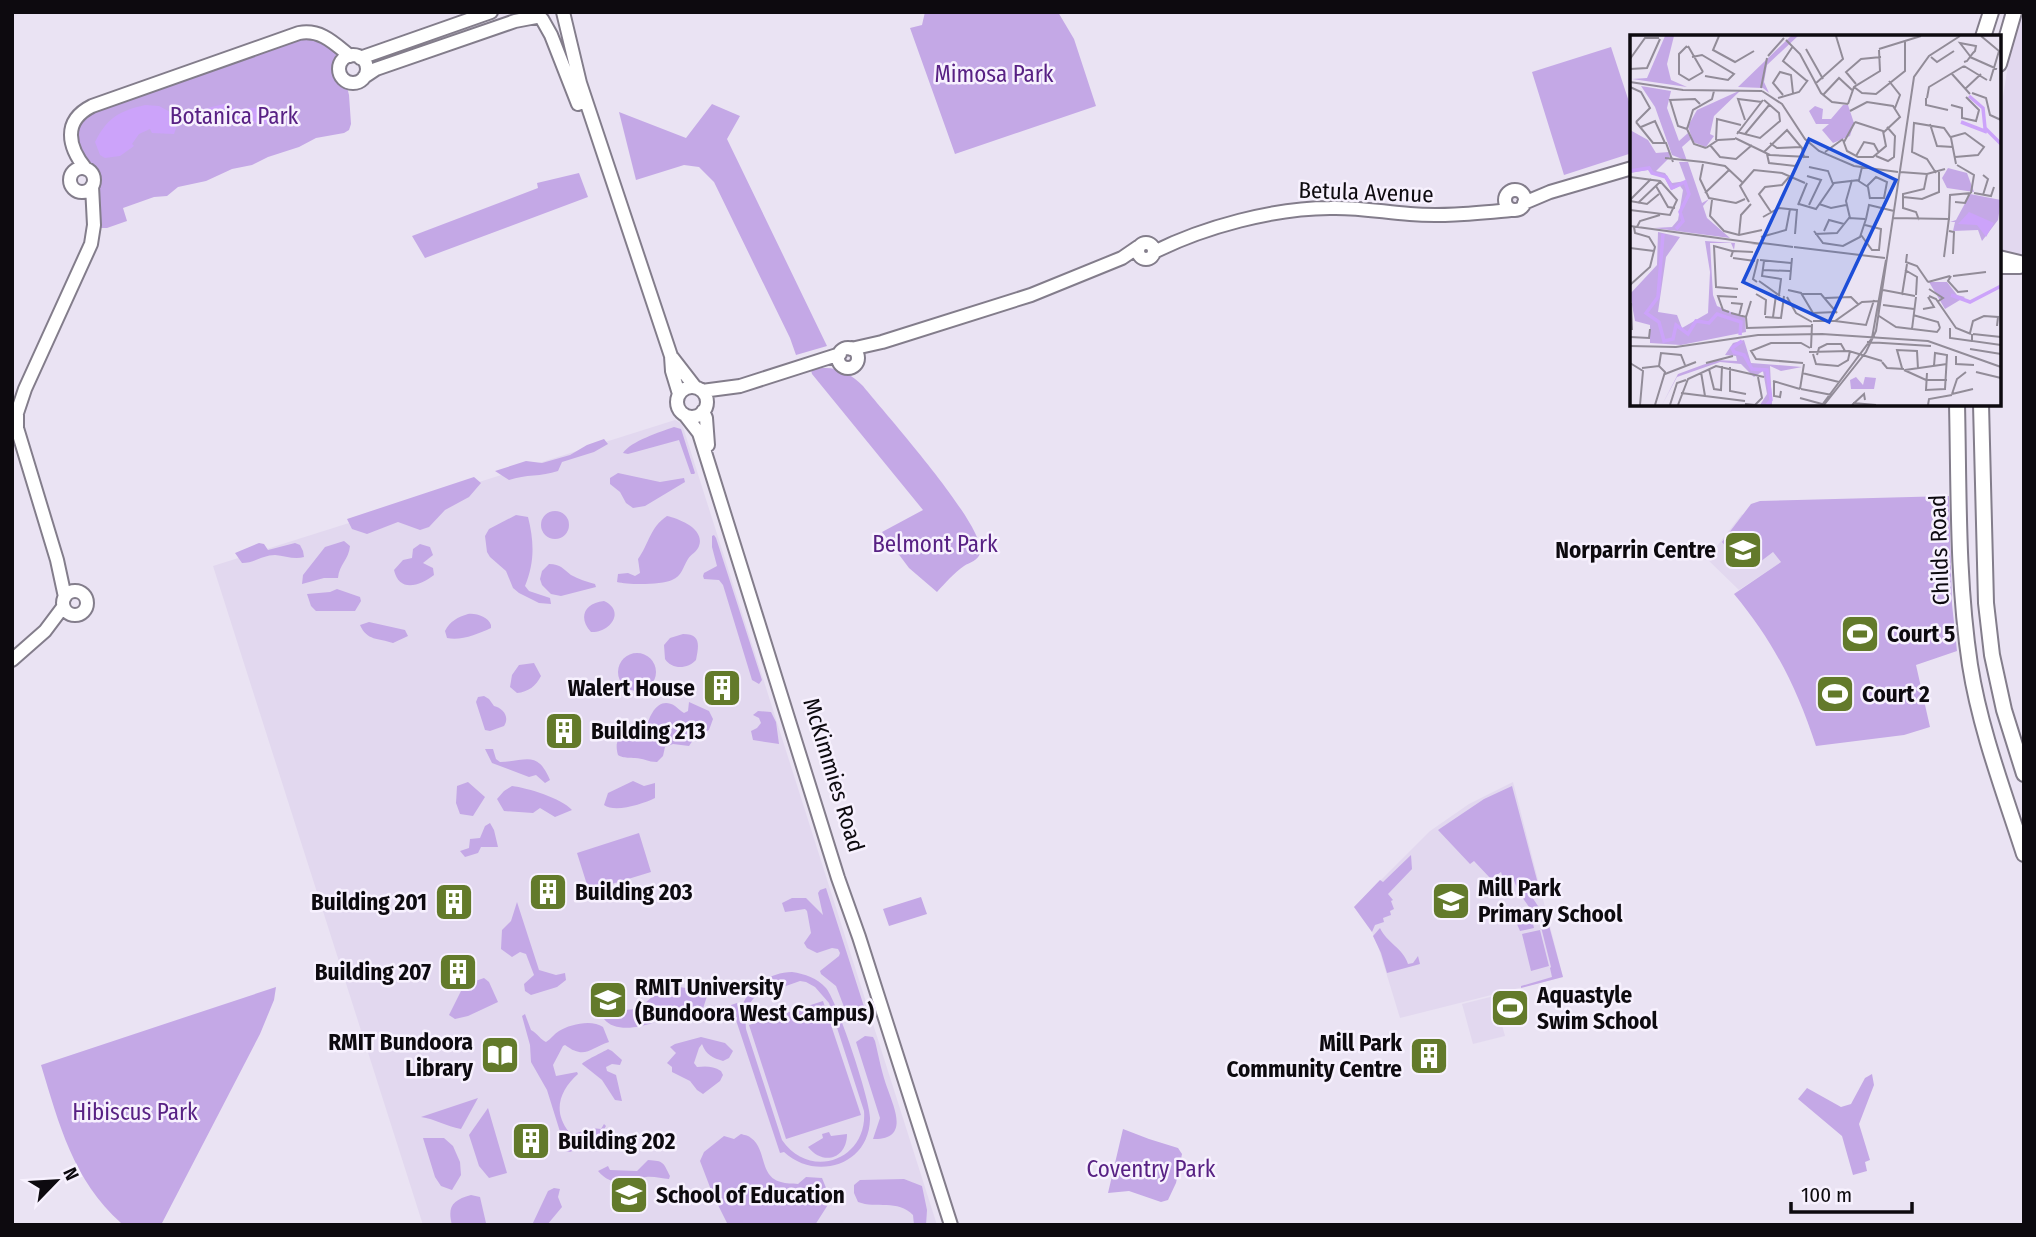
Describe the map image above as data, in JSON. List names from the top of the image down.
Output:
{
  "streets": {
    "main road": ["Childs Road"],
    "street": ["Betula Avenue", "McKimmies Road"]
  },
  "crossings": [
    ["Betula Avenue", "McKimmies Road"]
  ],
  "parks": [
    "Mimosa Park",
    "Botanica Park",
    "Belmont Park",
    "Hibiscus Park",
    "Coventry Park"
  ],
  "places": {
    "school or university": [
      "Norparrin Centre",
      "Mill Park Primary School",
      "RMIT University (Bundoora West Campus)",
      "School of Education"
    ],
    "sports": ["Court 5", "Court 2", "Aquastyle Swim School"],
    "building": [
      "Walert House",
      "Building 213",
      "Building 203",
      "Building 201",
      "Building 207",
      "Mill Park Community Centre",
      "Building 202"
    ],
    "library": ["RMIT Bundoora Library"]
  },
  "scale_bar": "100 m",
  "north": "top right"
}
